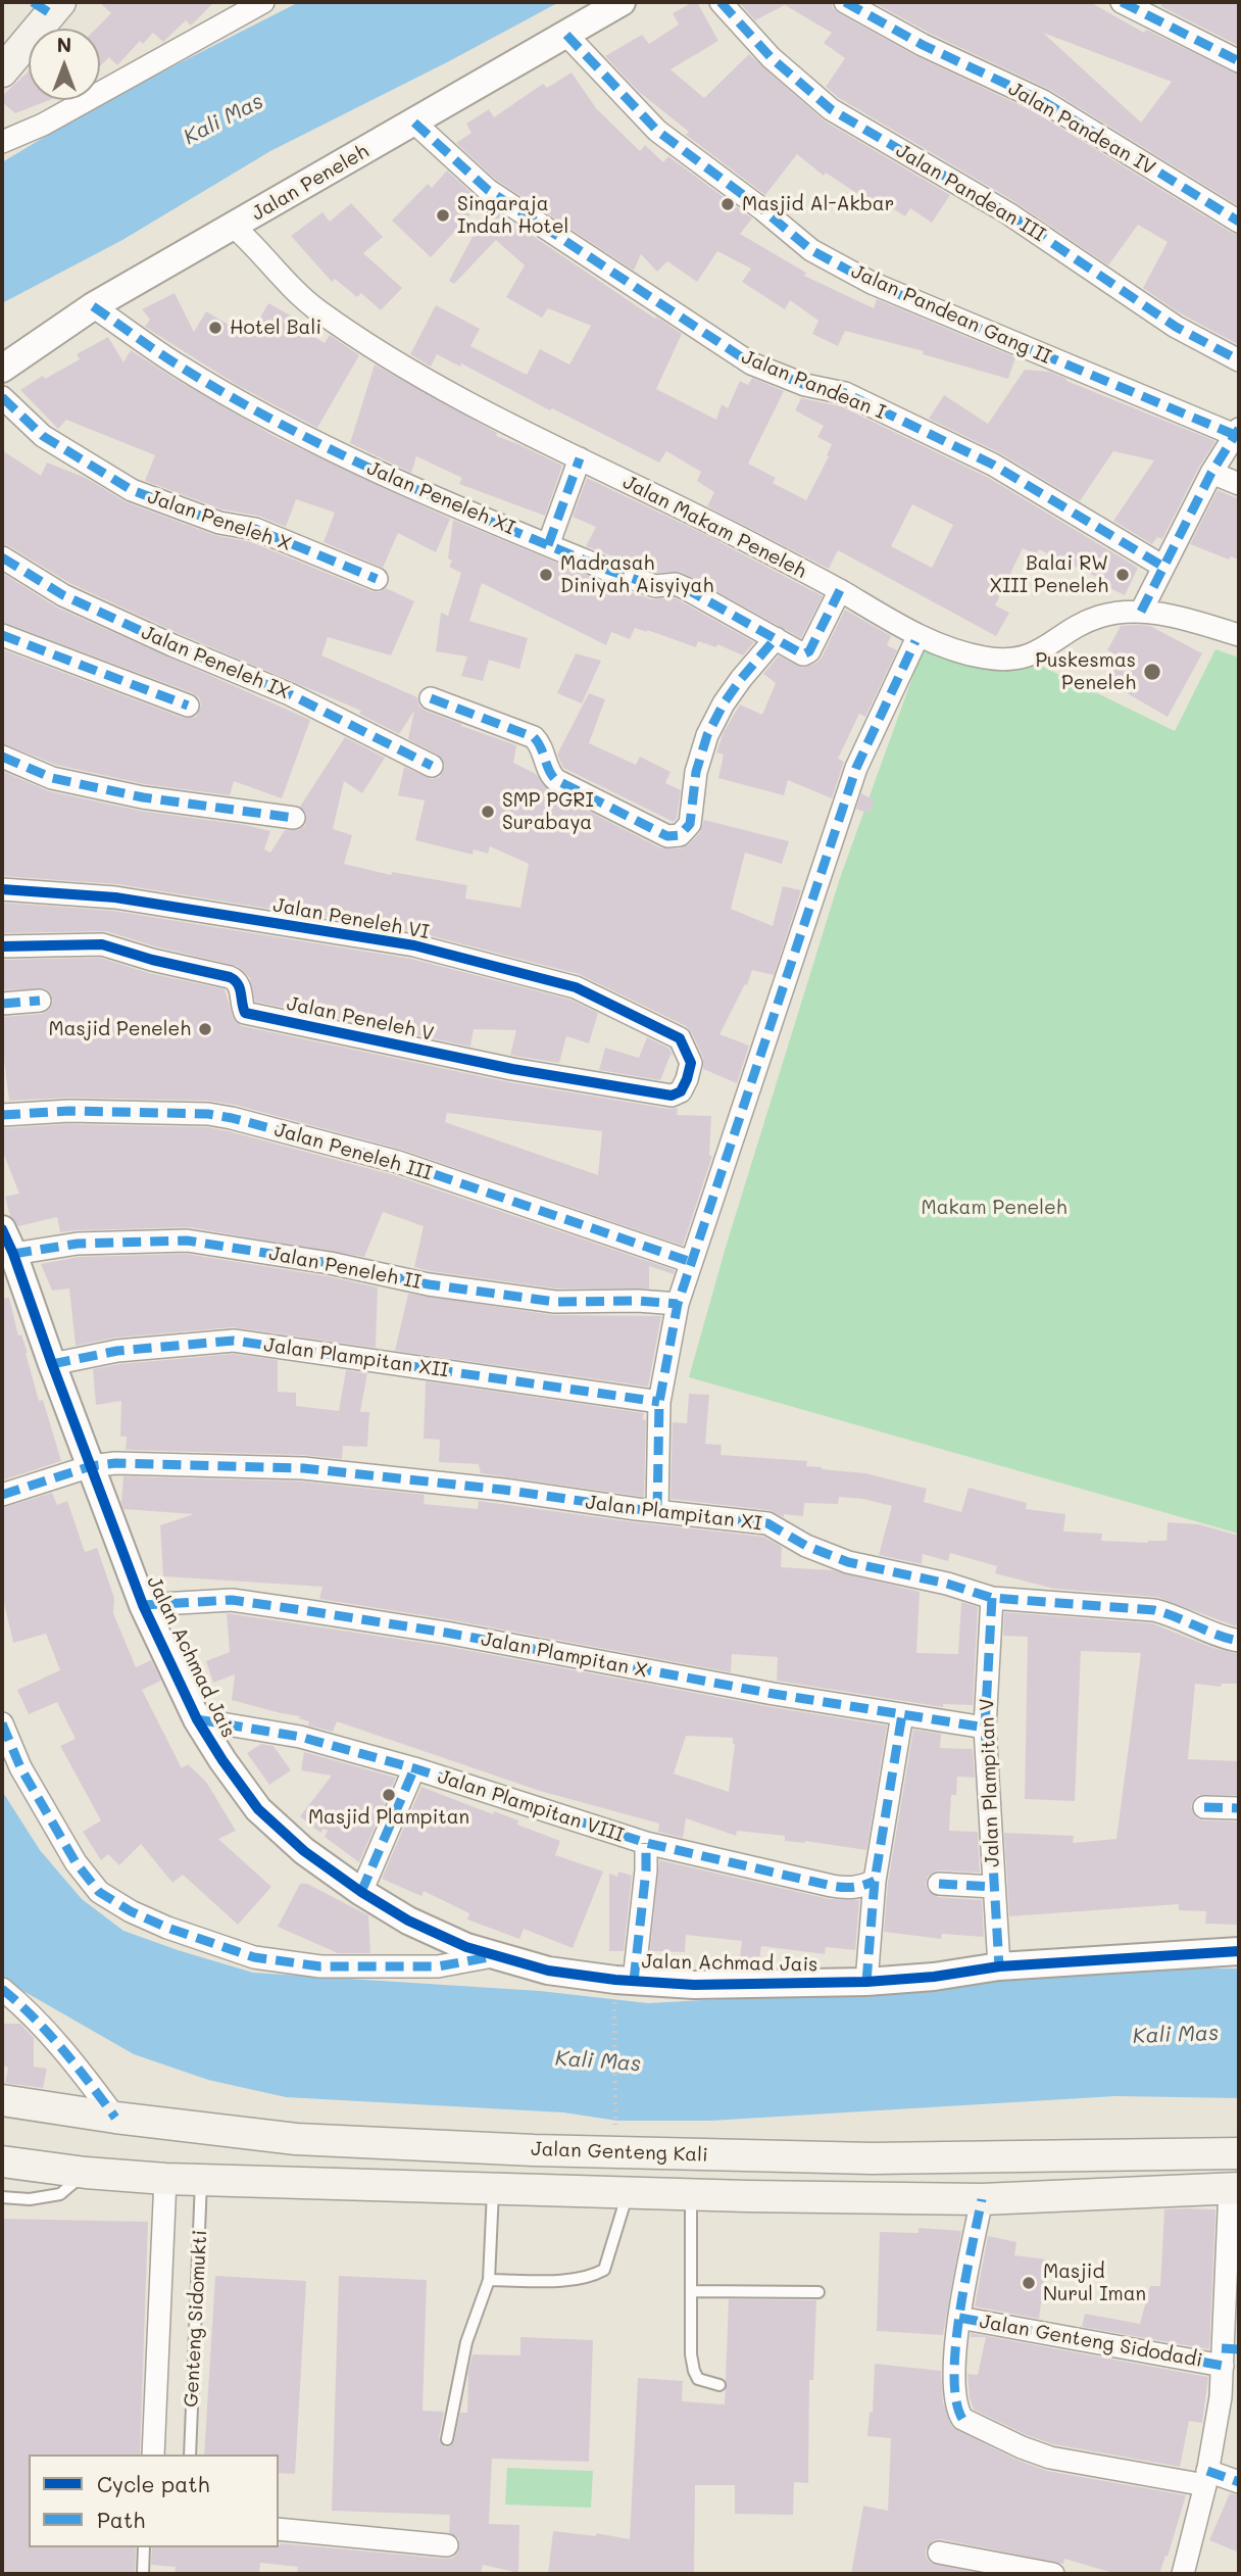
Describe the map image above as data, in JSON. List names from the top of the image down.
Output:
{
  "streets": {
    "main road": ["Jalan Genteng Kali"],
    "street": [
      "Jalan Pandean IV",
      "Jalan Peneleh",
      "Jalan Pandean III",
      "Jalan Pandean Gang II",
      "Jalan Pandean I",
      "Jalan Peneleh XI",
      "Jalan Peneleh X",
      "Jalan Makam Peneleh",
      "Jalan Peneleh IX",
      "Jalan Peneleh VI",
      "Jalan Peneleh V",
      "Jalan Peneleh III",
      "Jalan Peneleh II",
      "Jalan Plampitan XII",
      "Jalan Plampitan XI",
      "Jalan Plampitan X",
      "Jalan Achmad Jais",
      "Jalan Plampitan V",
      "Jalan Plampitan VIII",
      "Jalan Genteng Sidodadi"
    ],
    "lane": ["Genteng Sidomukti"]
  },
  "crossings": [
    ["Jalan Peneleh", "Jalan Pandean Gang II"],
    ["Jalan Peneleh", "Jalan Pandean I"],
    ["Jalan Peneleh", "Jalan Peneleh XI"],
    ["Jalan Peneleh", "Jalan Makam Peneleh"],
    ["Jalan Peneleh XI", "Jalan Makam Peneleh"],
    ["Jalan Peneleh VI", "Jalan Peneleh V"],
    ["Jalan Peneleh II", "Jalan Achmad Jais"],
    ["Jalan Plampitan XII", "Jalan Achmad Jais"],
    ["Jalan Plampitan XI", "Jalan Achmad Jais"],
    ["Jalan Plampitan XI", "Jalan Plampitan V"],
    ["Jalan Plampitan X", "Jalan Achmad Jais"],
    ["Jalan Plampitan X", "Jalan Plampitan V"],
    ["Jalan Achmad Jais", "Jalan Plampitan V"],
    ["Jalan Achmad Jais", "Jalan Plampitan VIII"],
    ["Jalan Genteng Kali", "Genteng Sidomukti"]
  ],
  "water": ["Kali Mas"],
  "parks": ["Makam Peneleh"],
  "places": [
    "Masjid Al-Akbar",
    "Singaraja Indah Hotel",
    "Hotel Bali",
    "Madrasah Diniyah Aisyiyah",
    "Balai RW XIII Peneleh",
    "Puskesmas Peneleh",
    "SMP PGRI Surabaya",
    "Masjid Peneleh",
    "Masjid Plampitan",
    "Masjid Nurul Iman"
  ],
  "legend": ["Cycle path", "Path"],
  "north": "top"
}
